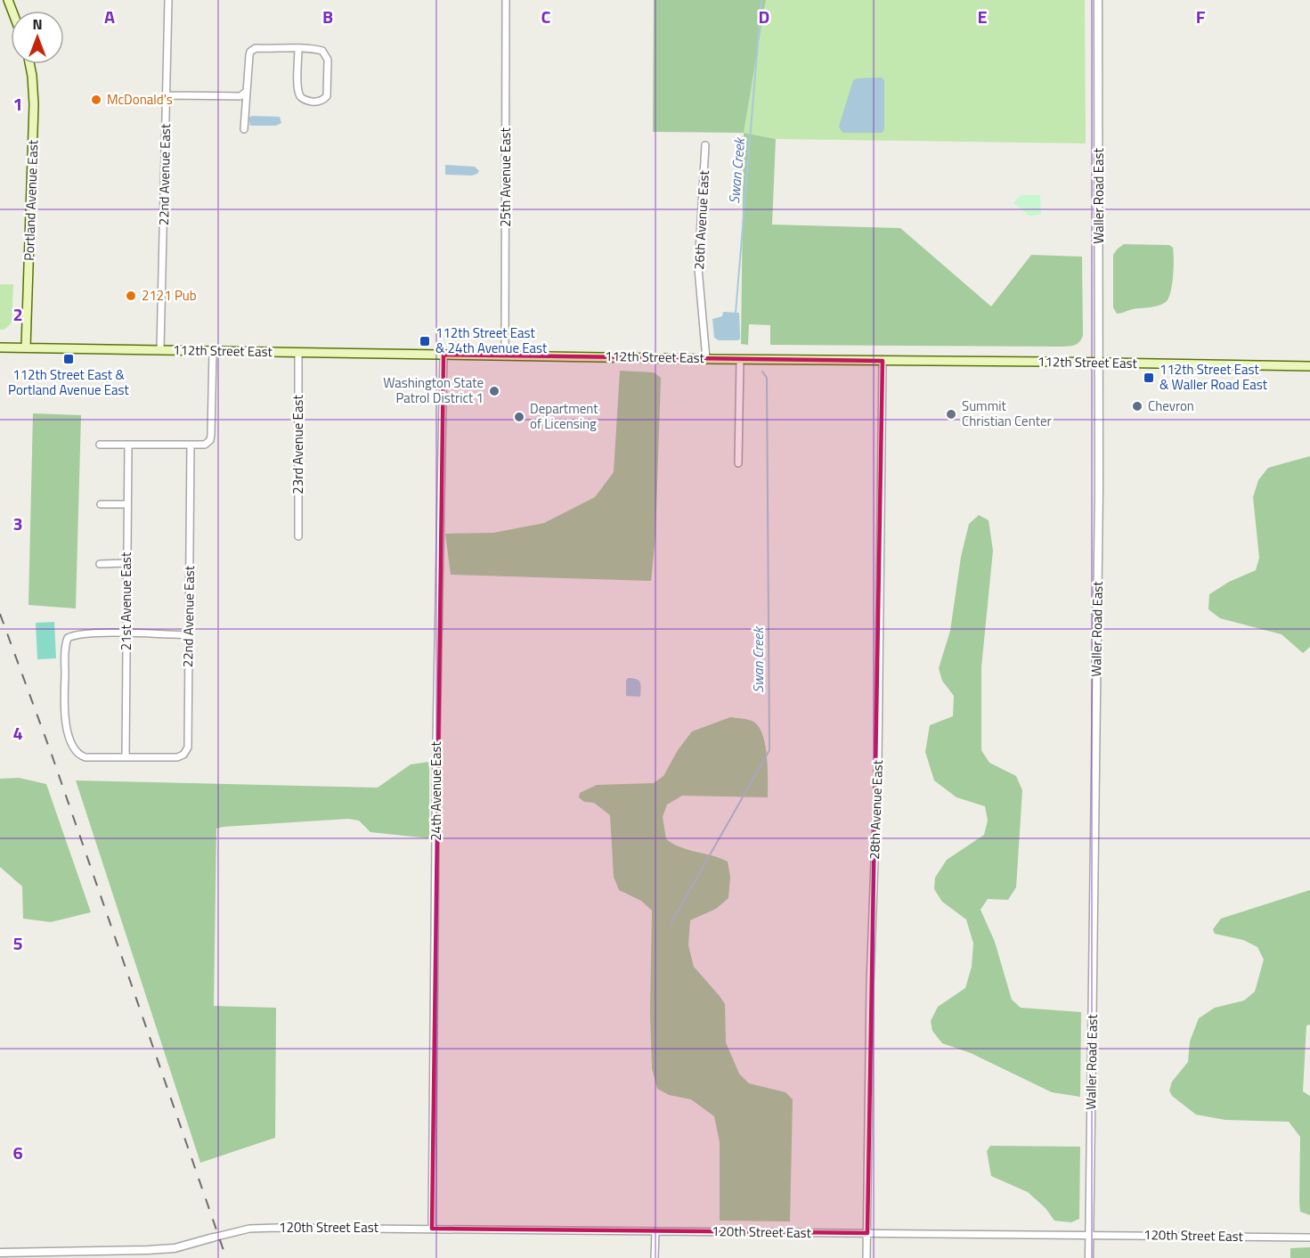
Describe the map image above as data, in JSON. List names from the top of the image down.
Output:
{
  "streets": {
    "main road": ["Portland Avenue East", "112th Street East"],
    "street": [
      "22nd Avenue East",
      "25th Avenue East",
      "Waller Road East",
      "26th Avenue East",
      "23rd Avenue East",
      "21st Avenue East",
      "24th Avenue East",
      "28th Avenue East",
      "120th Street East"
    ]
  },
  "crossings": [
    ["22nd Avenue East", "112th Street East"],
    ["22nd Avenue East", "21st Avenue East"],
    ["25th Avenue East", "112th Street East"],
    ["Waller Road East", "112th Street East"],
    ["Waller Road East", "120th Street East"],
    ["Portland Avenue East", "112th Street East"],
    ["26th Avenue East", "112th Street East"],
    ["112th Street East", "23rd Avenue East"],
    ["112th Street East", "24th Avenue East"],
    ["112th Street East", "28th Avenue East"],
    ["24th Avenue East", "120th Street East"],
    ["28th Avenue East", "120th Street East"]
  ],
  "water": ["Swan Creek"],
  "places": {
    "other": [
      "McDonald's",
      "2121 Pub",
      "Washington State Patrol District 1",
      "Chevron",
      "Summit Christian Center",
      "Department of Licensing"
    ],
    "transit": ["112th Street East & 24th Avenue East", "112th Street East & Portland Avenue East", "112th Street East & Waller Road East"]
  },
  "north": "top",
  "grid": {
    "columns": [
      "A",
      "B",
      "C",
      "D",
      "E",
      "F"
    ],
    "rows": [
      "1",
      "2",
      "3",
      "4",
      "5",
      "6"
    ]
  }
}
